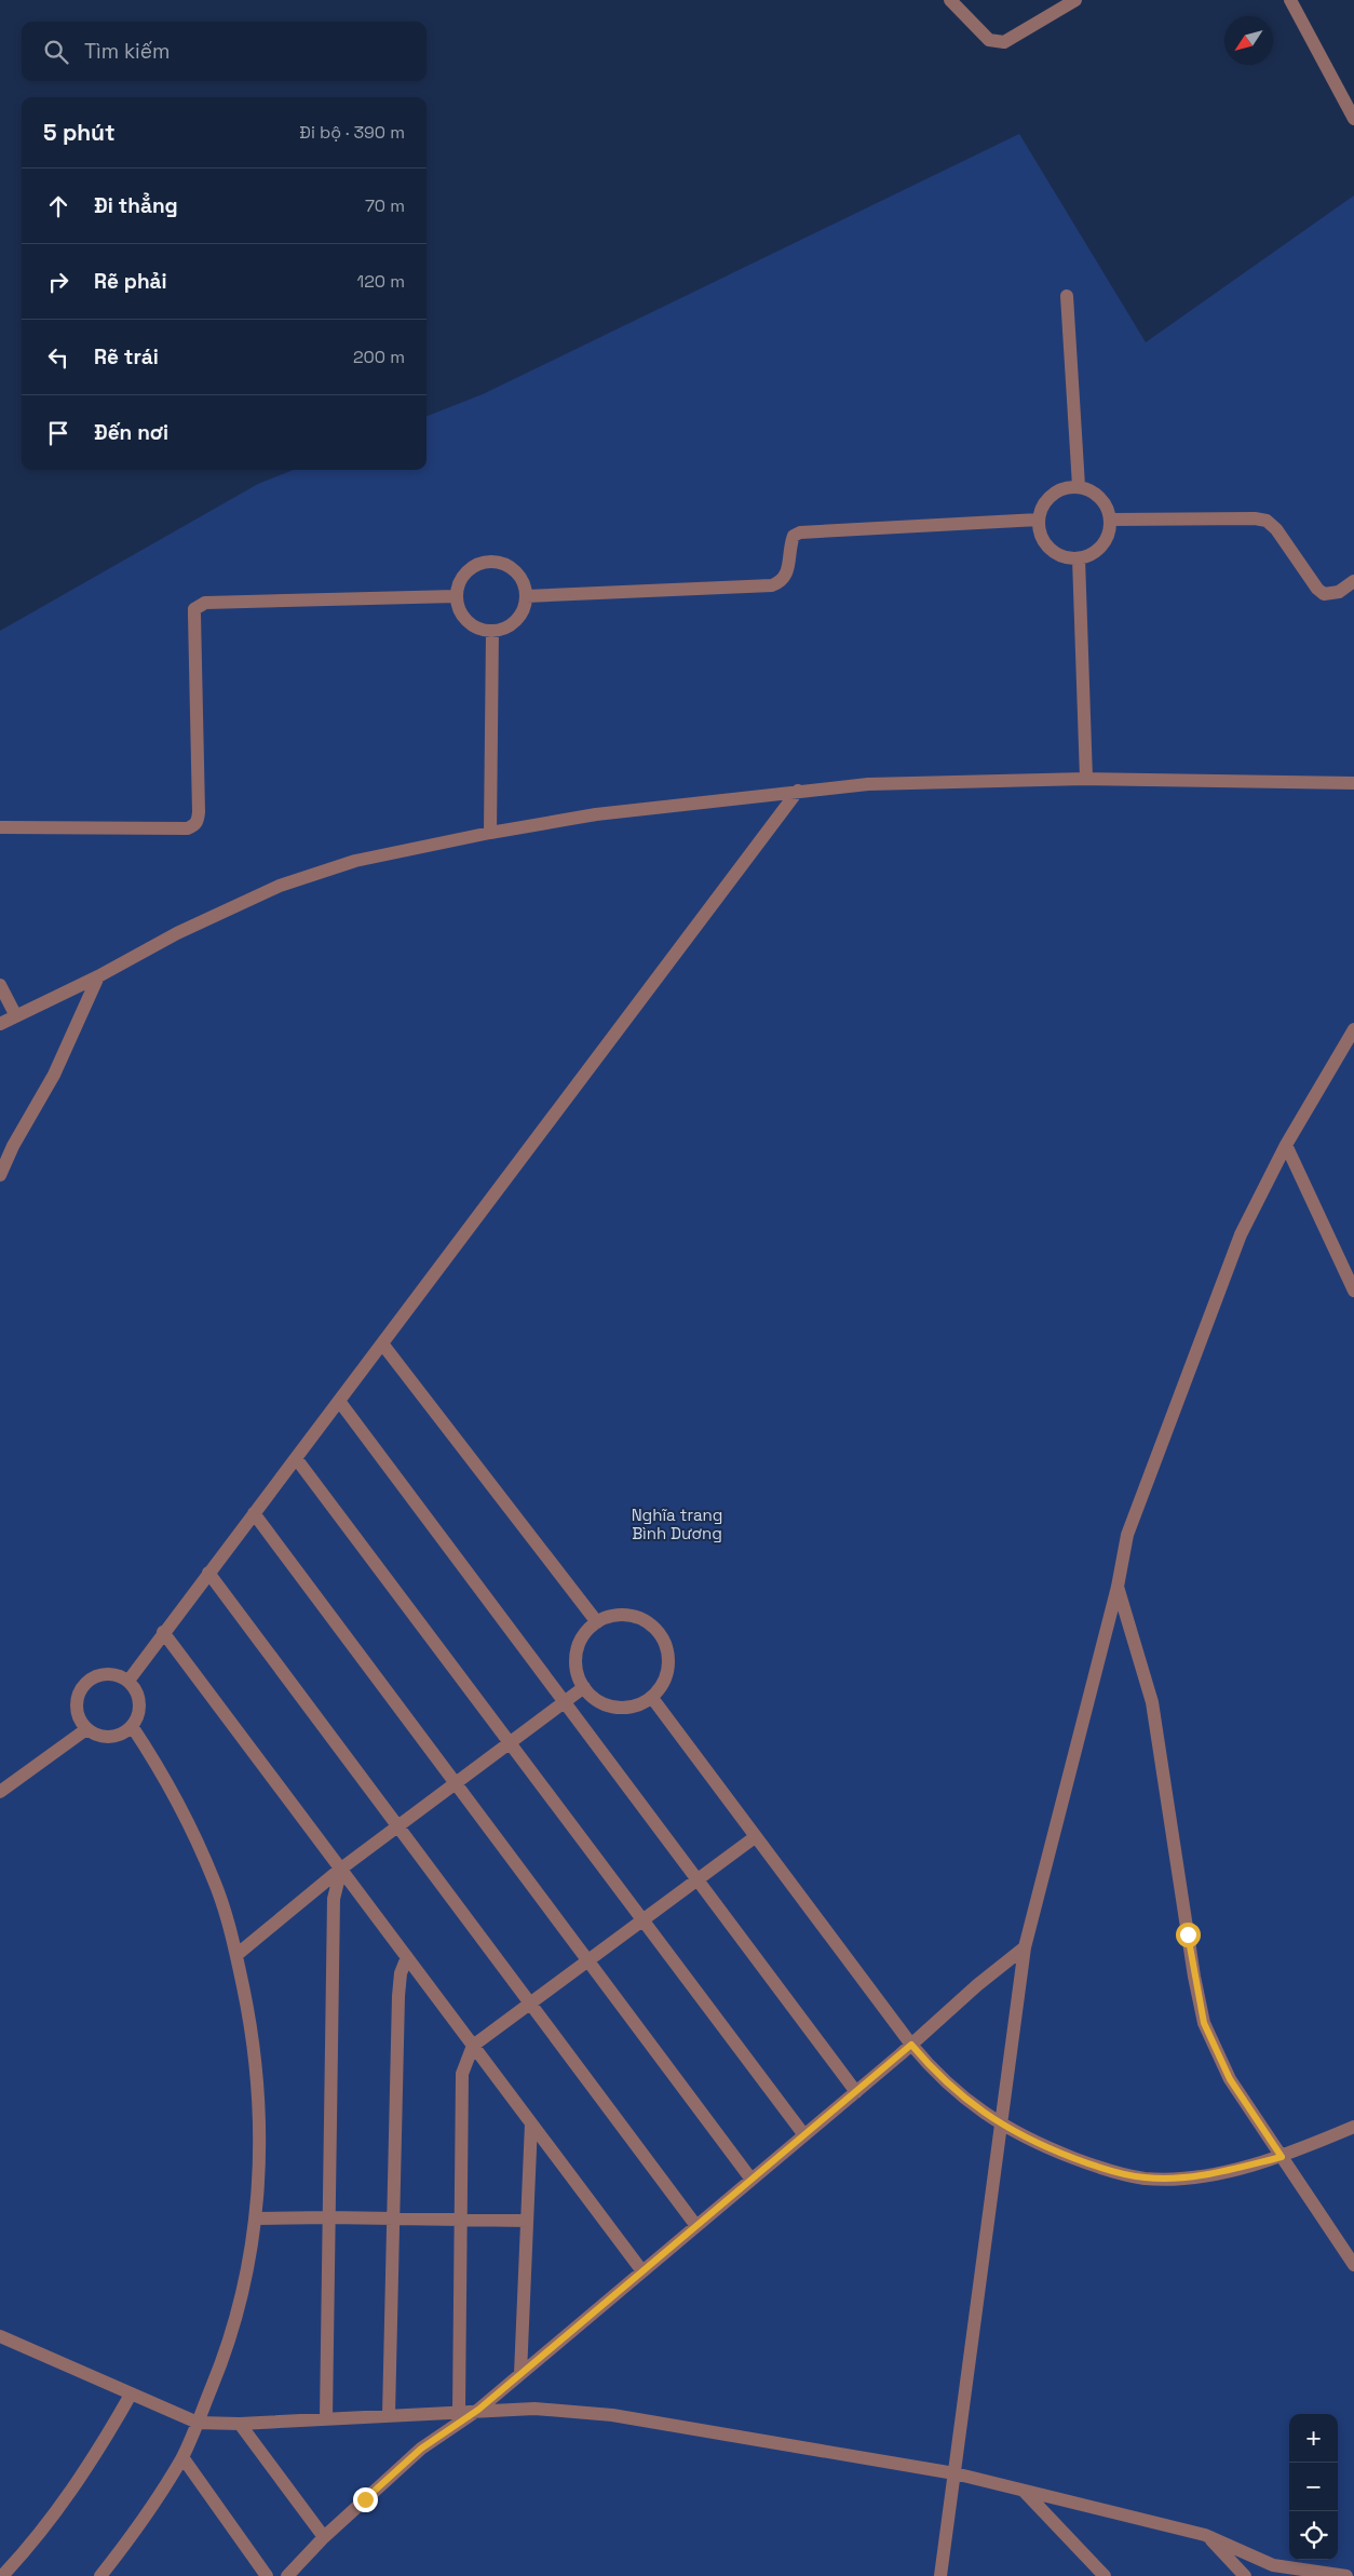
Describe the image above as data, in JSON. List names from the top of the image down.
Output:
{
  "parks": ["Nghĩa trang Bình Dương"],
  "north": "bottom left",
  "page": {
    "search": "Tìm kiếm",
    "heading": ["5 phút", "Đi bộ · 390 m"],
    "list": [
      ["Đi thẳng", "70 m"],
      ["Rẽ phải", "120 m"],
      ["Rẽ trái", "200 m"],
      "Đến nơi"
    ],
    "map_buttons": ["+", "−"]
  }
}
